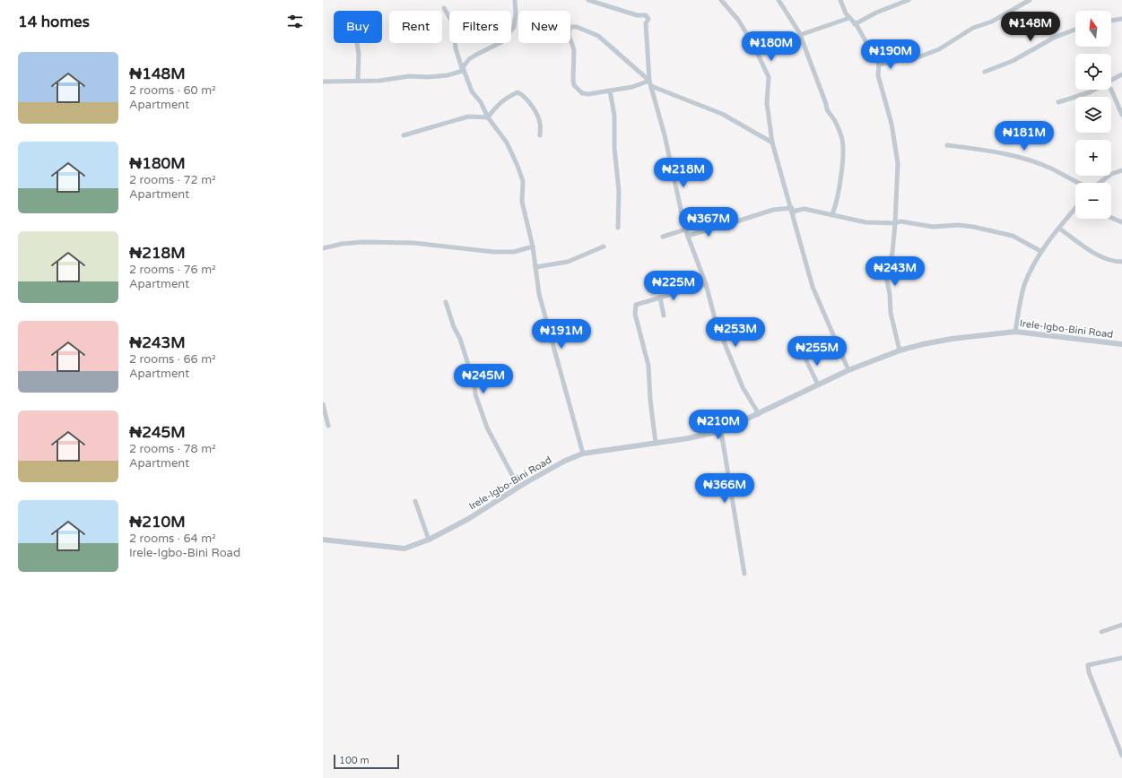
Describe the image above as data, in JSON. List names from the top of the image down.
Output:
{
  "streets": {
    "street": ["Irele-Igbo-Bini Road"]
  },
  "scale_bar": "100 m",
  "north": "top",
  "page": {
    "heading": "14 homes",
    "map_buttons": ["+", "−"],
    "chip": [
      "Buy",
      "Rent",
      "Filters",
      "New"
    ],
    "price": [
      "₦148M",
      "₦180M",
      "₦190M",
      "₦181M",
      "₦218M",
      "₦367M",
      "₦243M",
      "₦225M",
      "₦253M",
      "₦191M",
      "₦255M",
      "₦245M",
      "₦210M",
      "₦366M"
    ],
    "list": [
      {
        "name": "₦148M",
        "note": "2 rooms · 60 m² · Apartment"
      },
      {
        "name": "₦180M",
        "note": "2 rooms · 72 m² · Apartment"
      },
      {
        "name": "₦218M",
        "note": "2 rooms · 76 m² · Apartment"
      },
      {
        "name": "₦243M",
        "note": "2 rooms · 66 m² · Apartment"
      },
      {
        "name": "₦245M",
        "note": "2 rooms · 78 m² · Apartment"
      },
      {
        "name": "₦210M",
        "note": "2 rooms · 64 m² · Irele-Igbo-Bini Road"
      }
    ],
    "scale": "100 m"
  }
}
